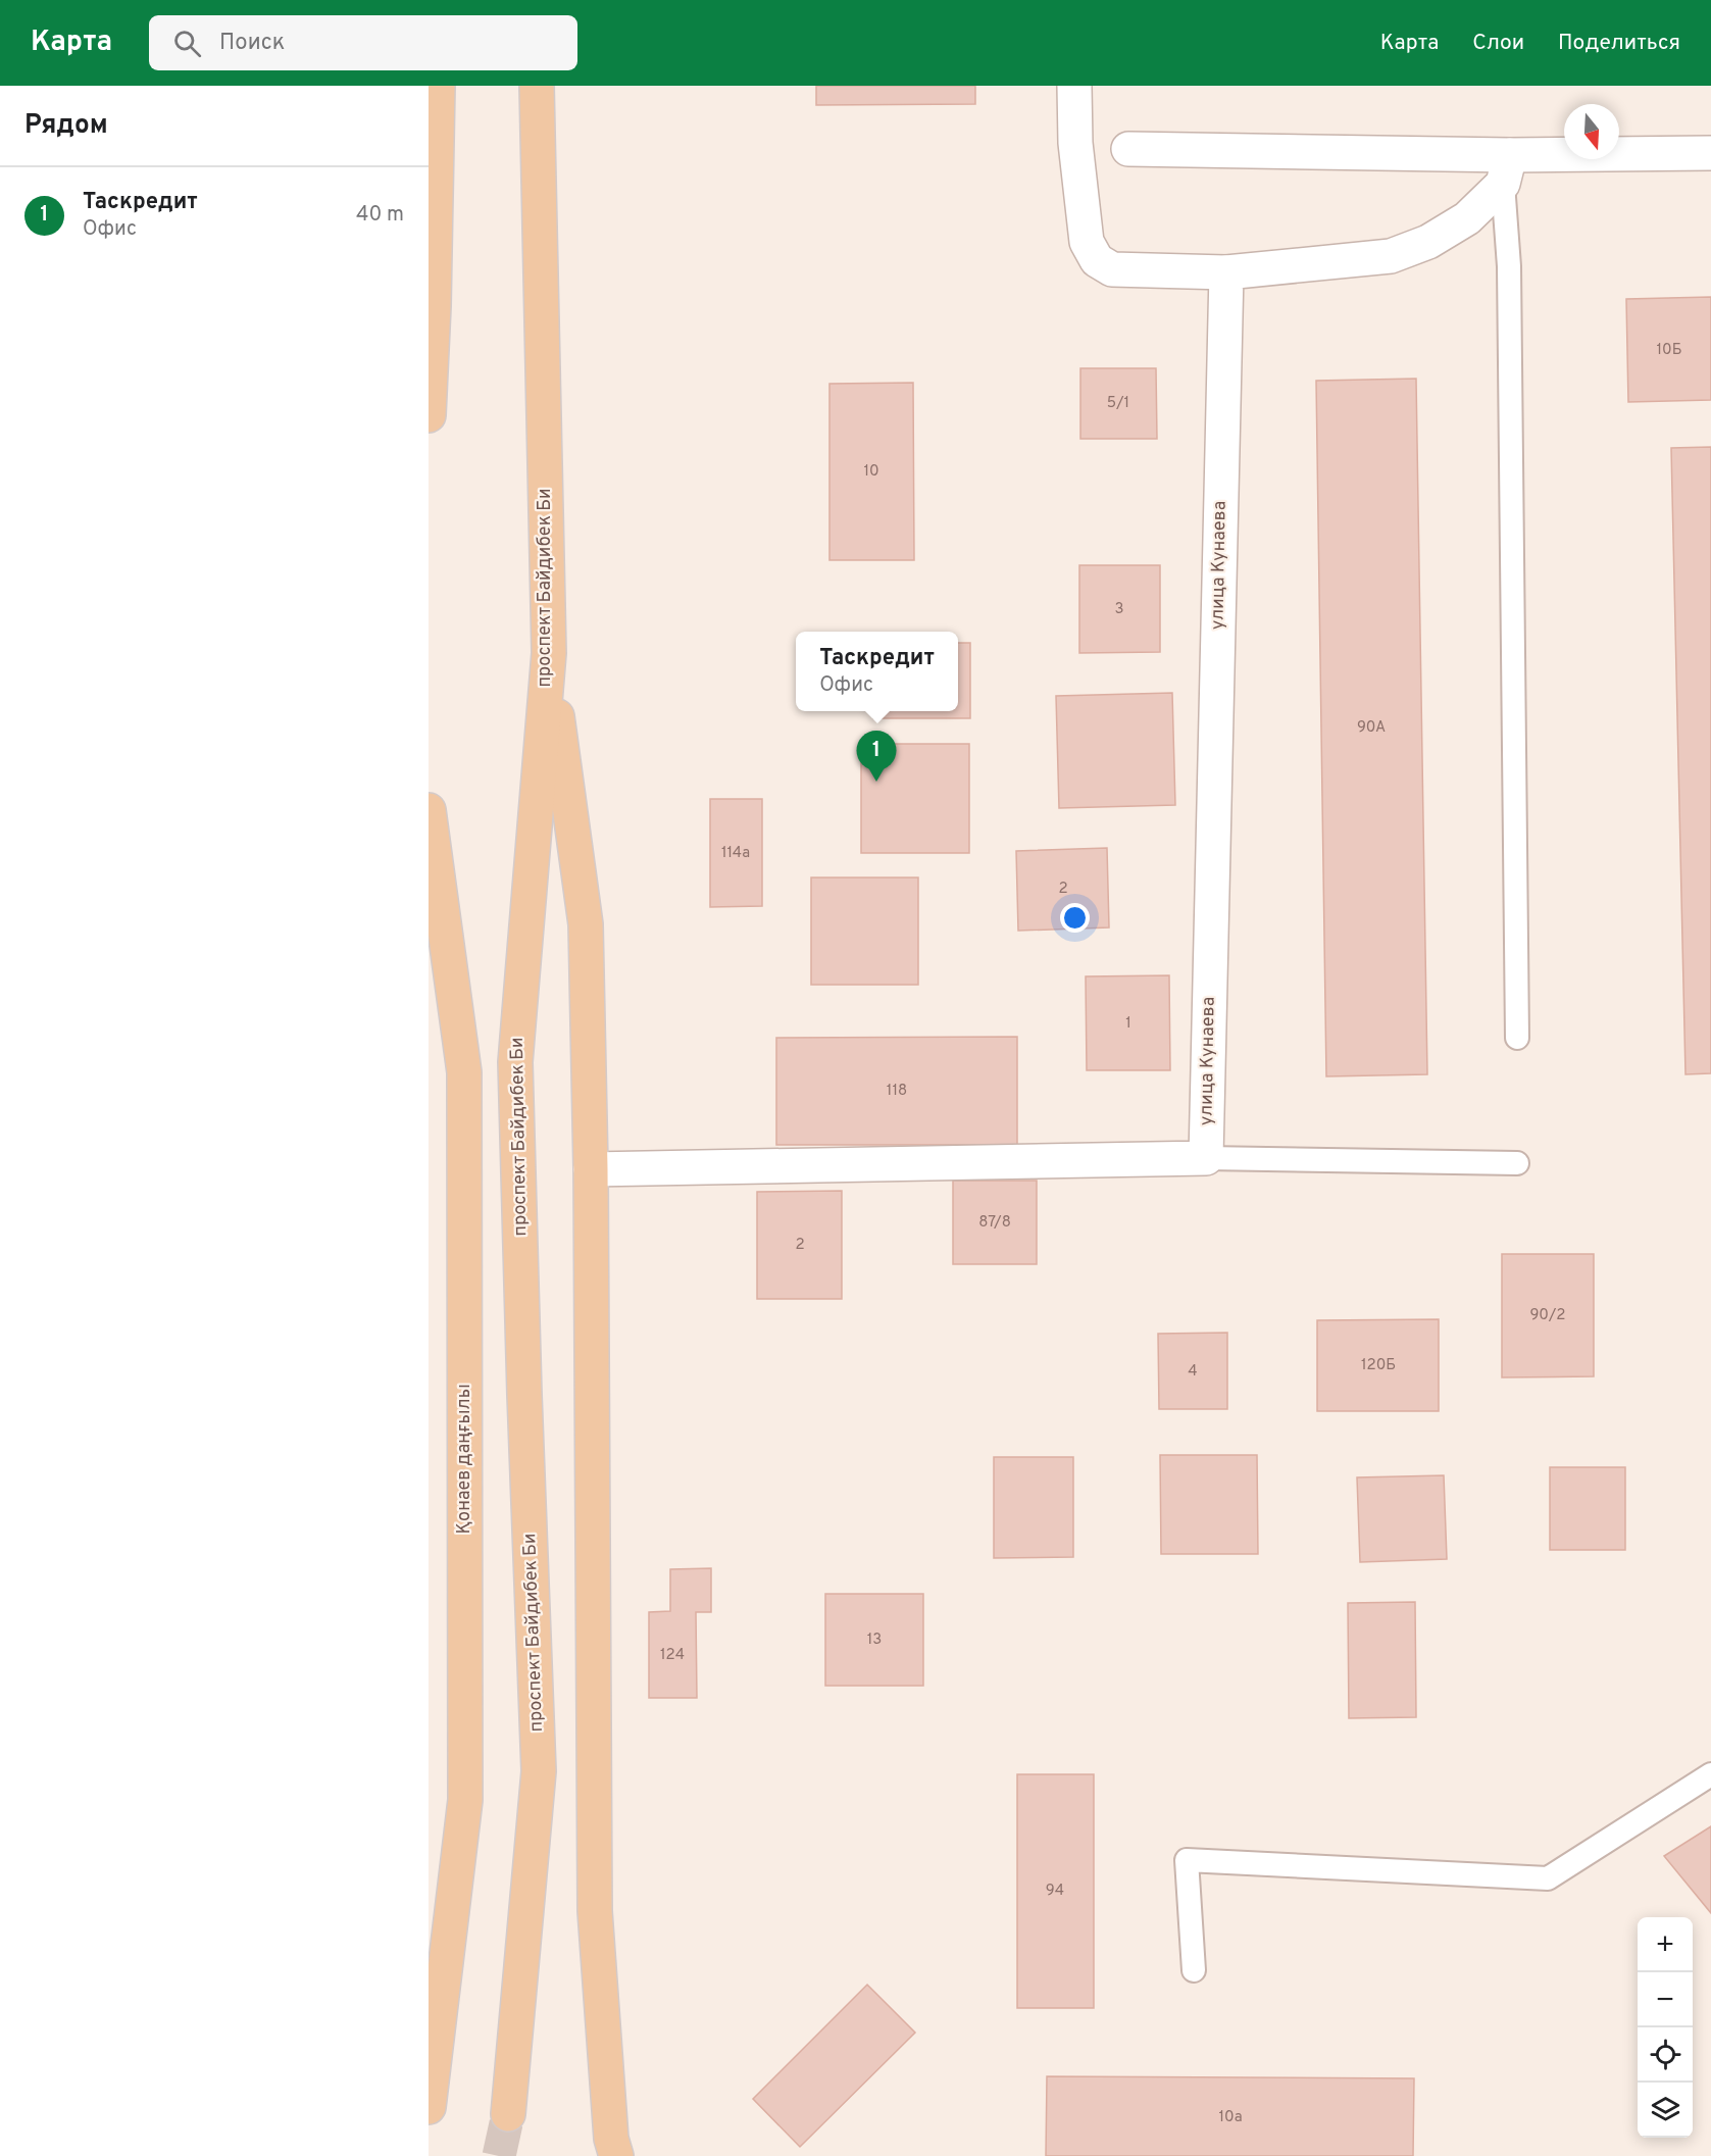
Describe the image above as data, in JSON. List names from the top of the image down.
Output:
{
  "streets": {
    "main road": ["проспект Байдибек Би", "Қонаев даңғылы"],
    "street": ["улица Кунаева"]
  },
  "house_numbers": [
    "10Б",
    "5/1",
    "10",
    "3",
    "90А",
    "114а",
    "2",
    "1",
    "118",
    "87/8",
    "2",
    "90/2",
    "120Б",
    "4",
    "13",
    "124",
    "94",
    "10а"
  ],
  "north": "bottom",
  "page": {
    "header": "Карта",
    "search": "Поиск",
    "nav": ["Карта", "Слои", "Поделиться"],
    "heading": "Рядом",
    "list": [
      {
        "mark": "1",
        "name": "Таскредит",
        "note": "Офис",
        "value": "40 m"
      }
    ],
    "popup": ["Таскредит", "Офис"],
    "pins": "1",
    "map_buttons": ["+", "−"]
  }
}
